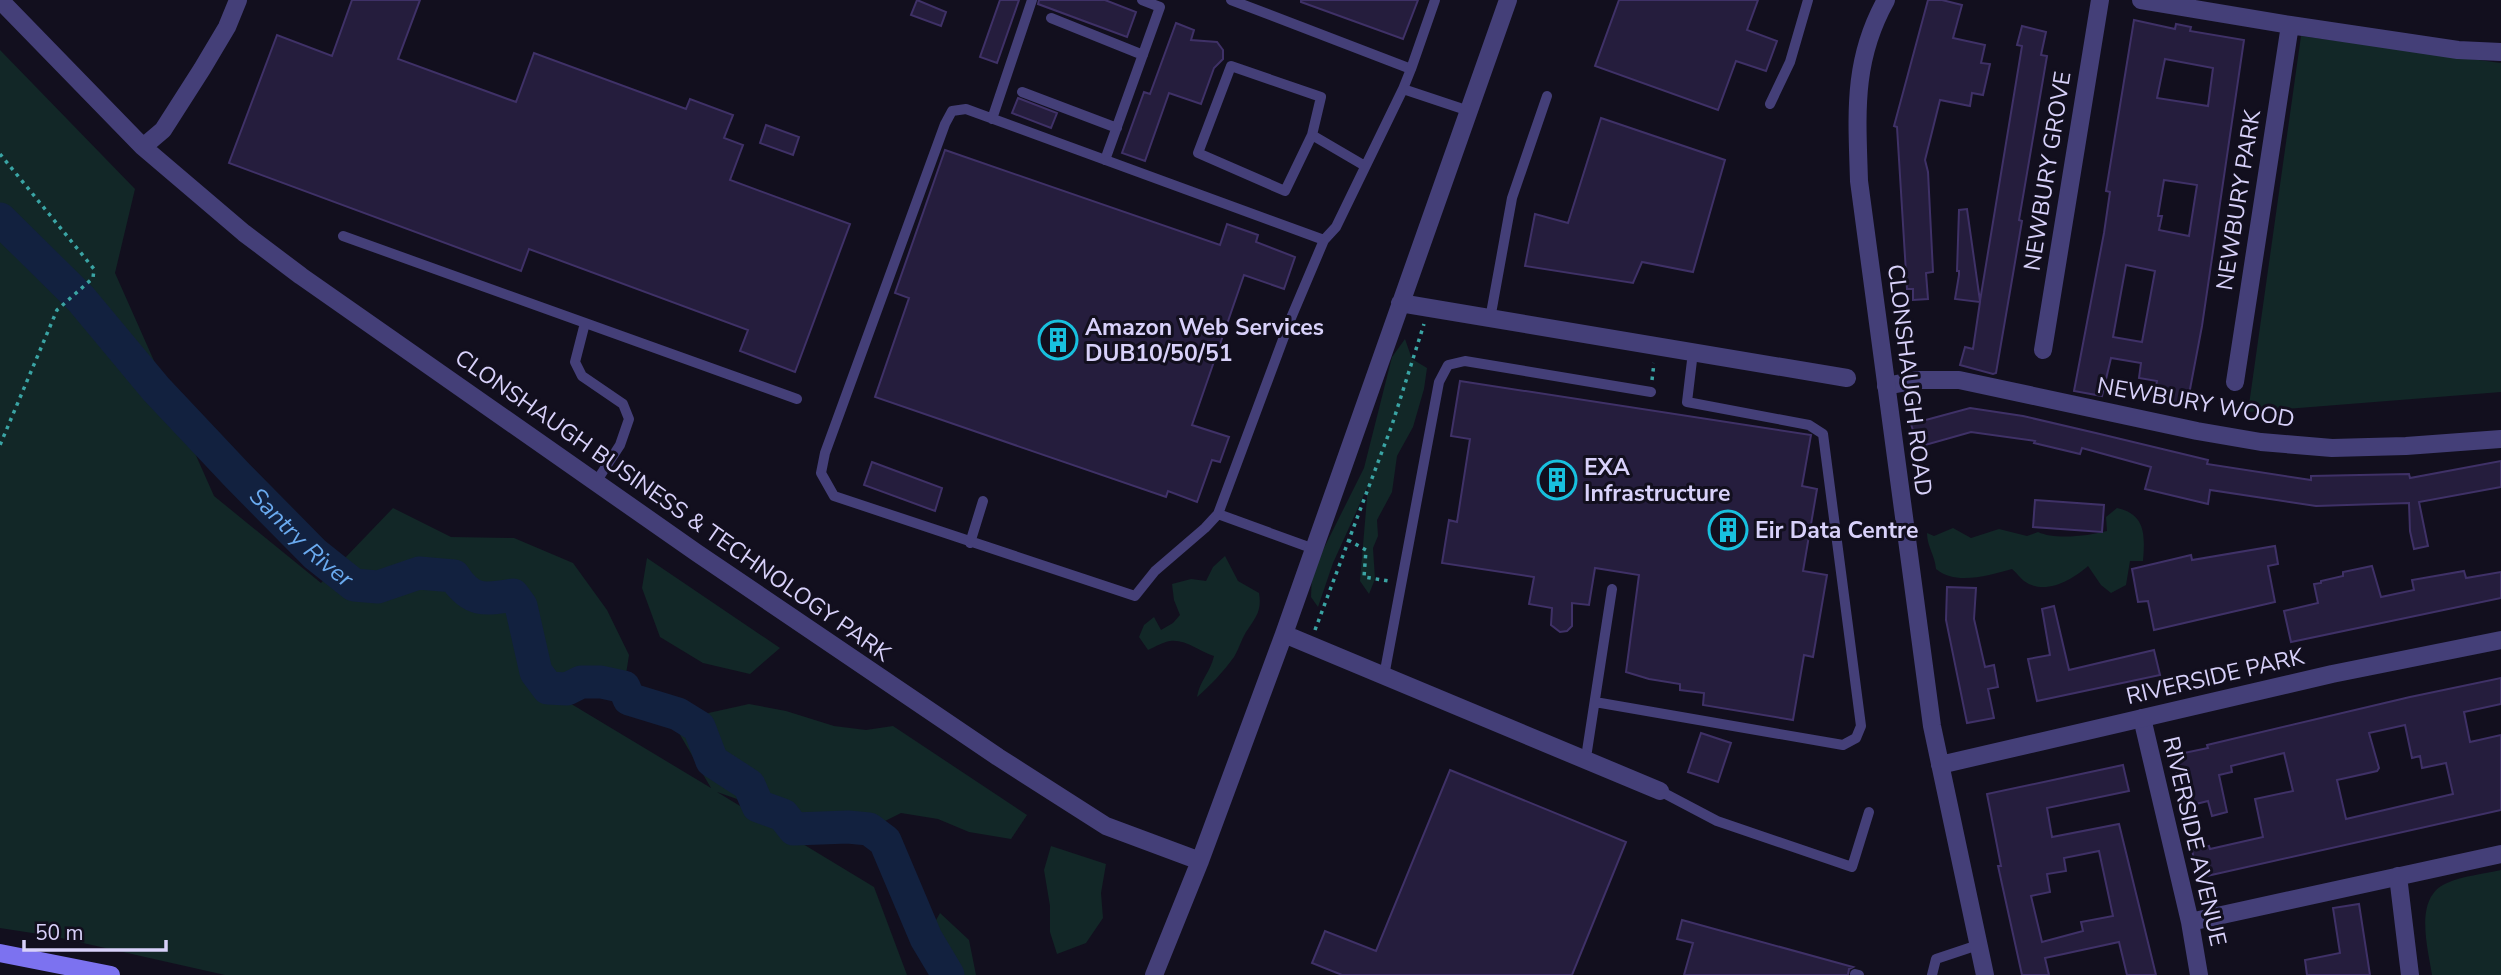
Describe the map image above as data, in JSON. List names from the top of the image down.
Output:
{
  "streets": {
    "street": [
      "NEWBURY GROVE",
      "NEWBURY PARK",
      "CLONSHAUGH ROAD",
      "NEWBURY WOOD",
      "CLONSHAUGH BUSINESS & TECHNOLOGY PARK",
      "RIVERSIDE PARK",
      "RIVERSIDE AVENUE"
    ]
  },
  "crossings": [
    ["CLONSHAUGH ROAD", "NEWBURY WOOD"],
    ["CLONSHAUGH ROAD", "RIVERSIDE PARK"],
    ["RIVERSIDE PARK", "RIVERSIDE AVENUE"]
  ],
  "water": ["Santry River"],
  "places": {
    "building": ["Amazon Web Services DUB10/50/51", "EXA Infrastructure", "Eir Data Centre"]
  },
  "scale_bar": "50 m"
}
